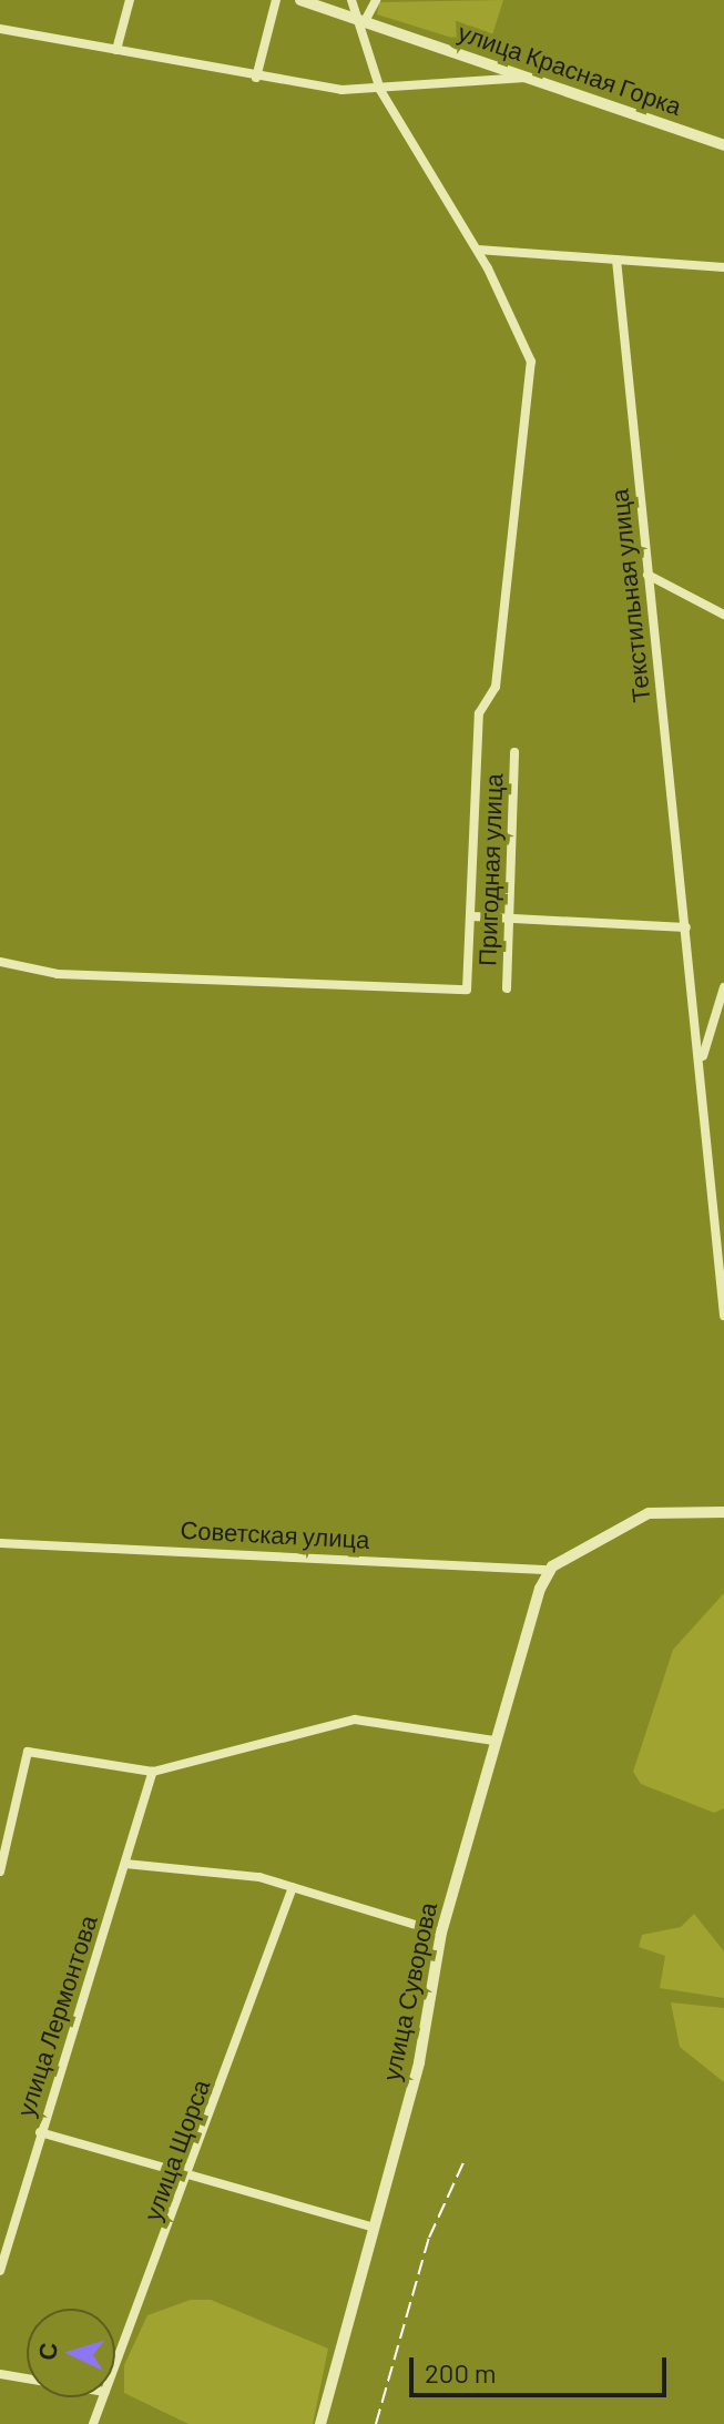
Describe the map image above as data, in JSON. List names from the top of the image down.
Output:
{
  "streets": {
    "street": [
      "улица Красная Горка",
      "Текстильная улица",
      "Пригодная улица",
      "Советская улица",
      "улица Суворова",
      "улица Лермонтова",
      "улица Щорса"
    ]
  },
  "crossings": [
    ["Советская улица", "улица Суворова"]
  ],
  "scale_bar": "200 m",
  "north": "left"
}
